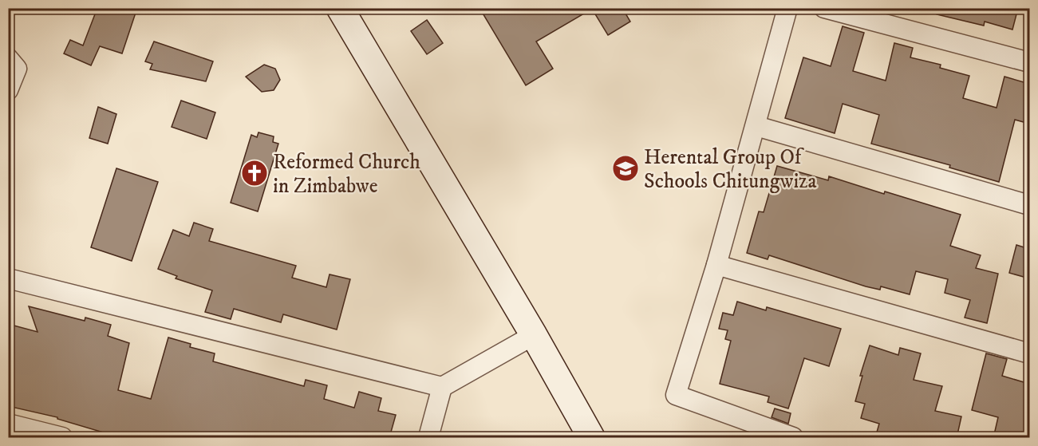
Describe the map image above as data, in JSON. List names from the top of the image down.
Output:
{
  "places": {
    "school or university": ["Herental Group Of Schools Chitungwiza"],
    "church": ["Reformed Church in Zimbabwe"]
  }
}
